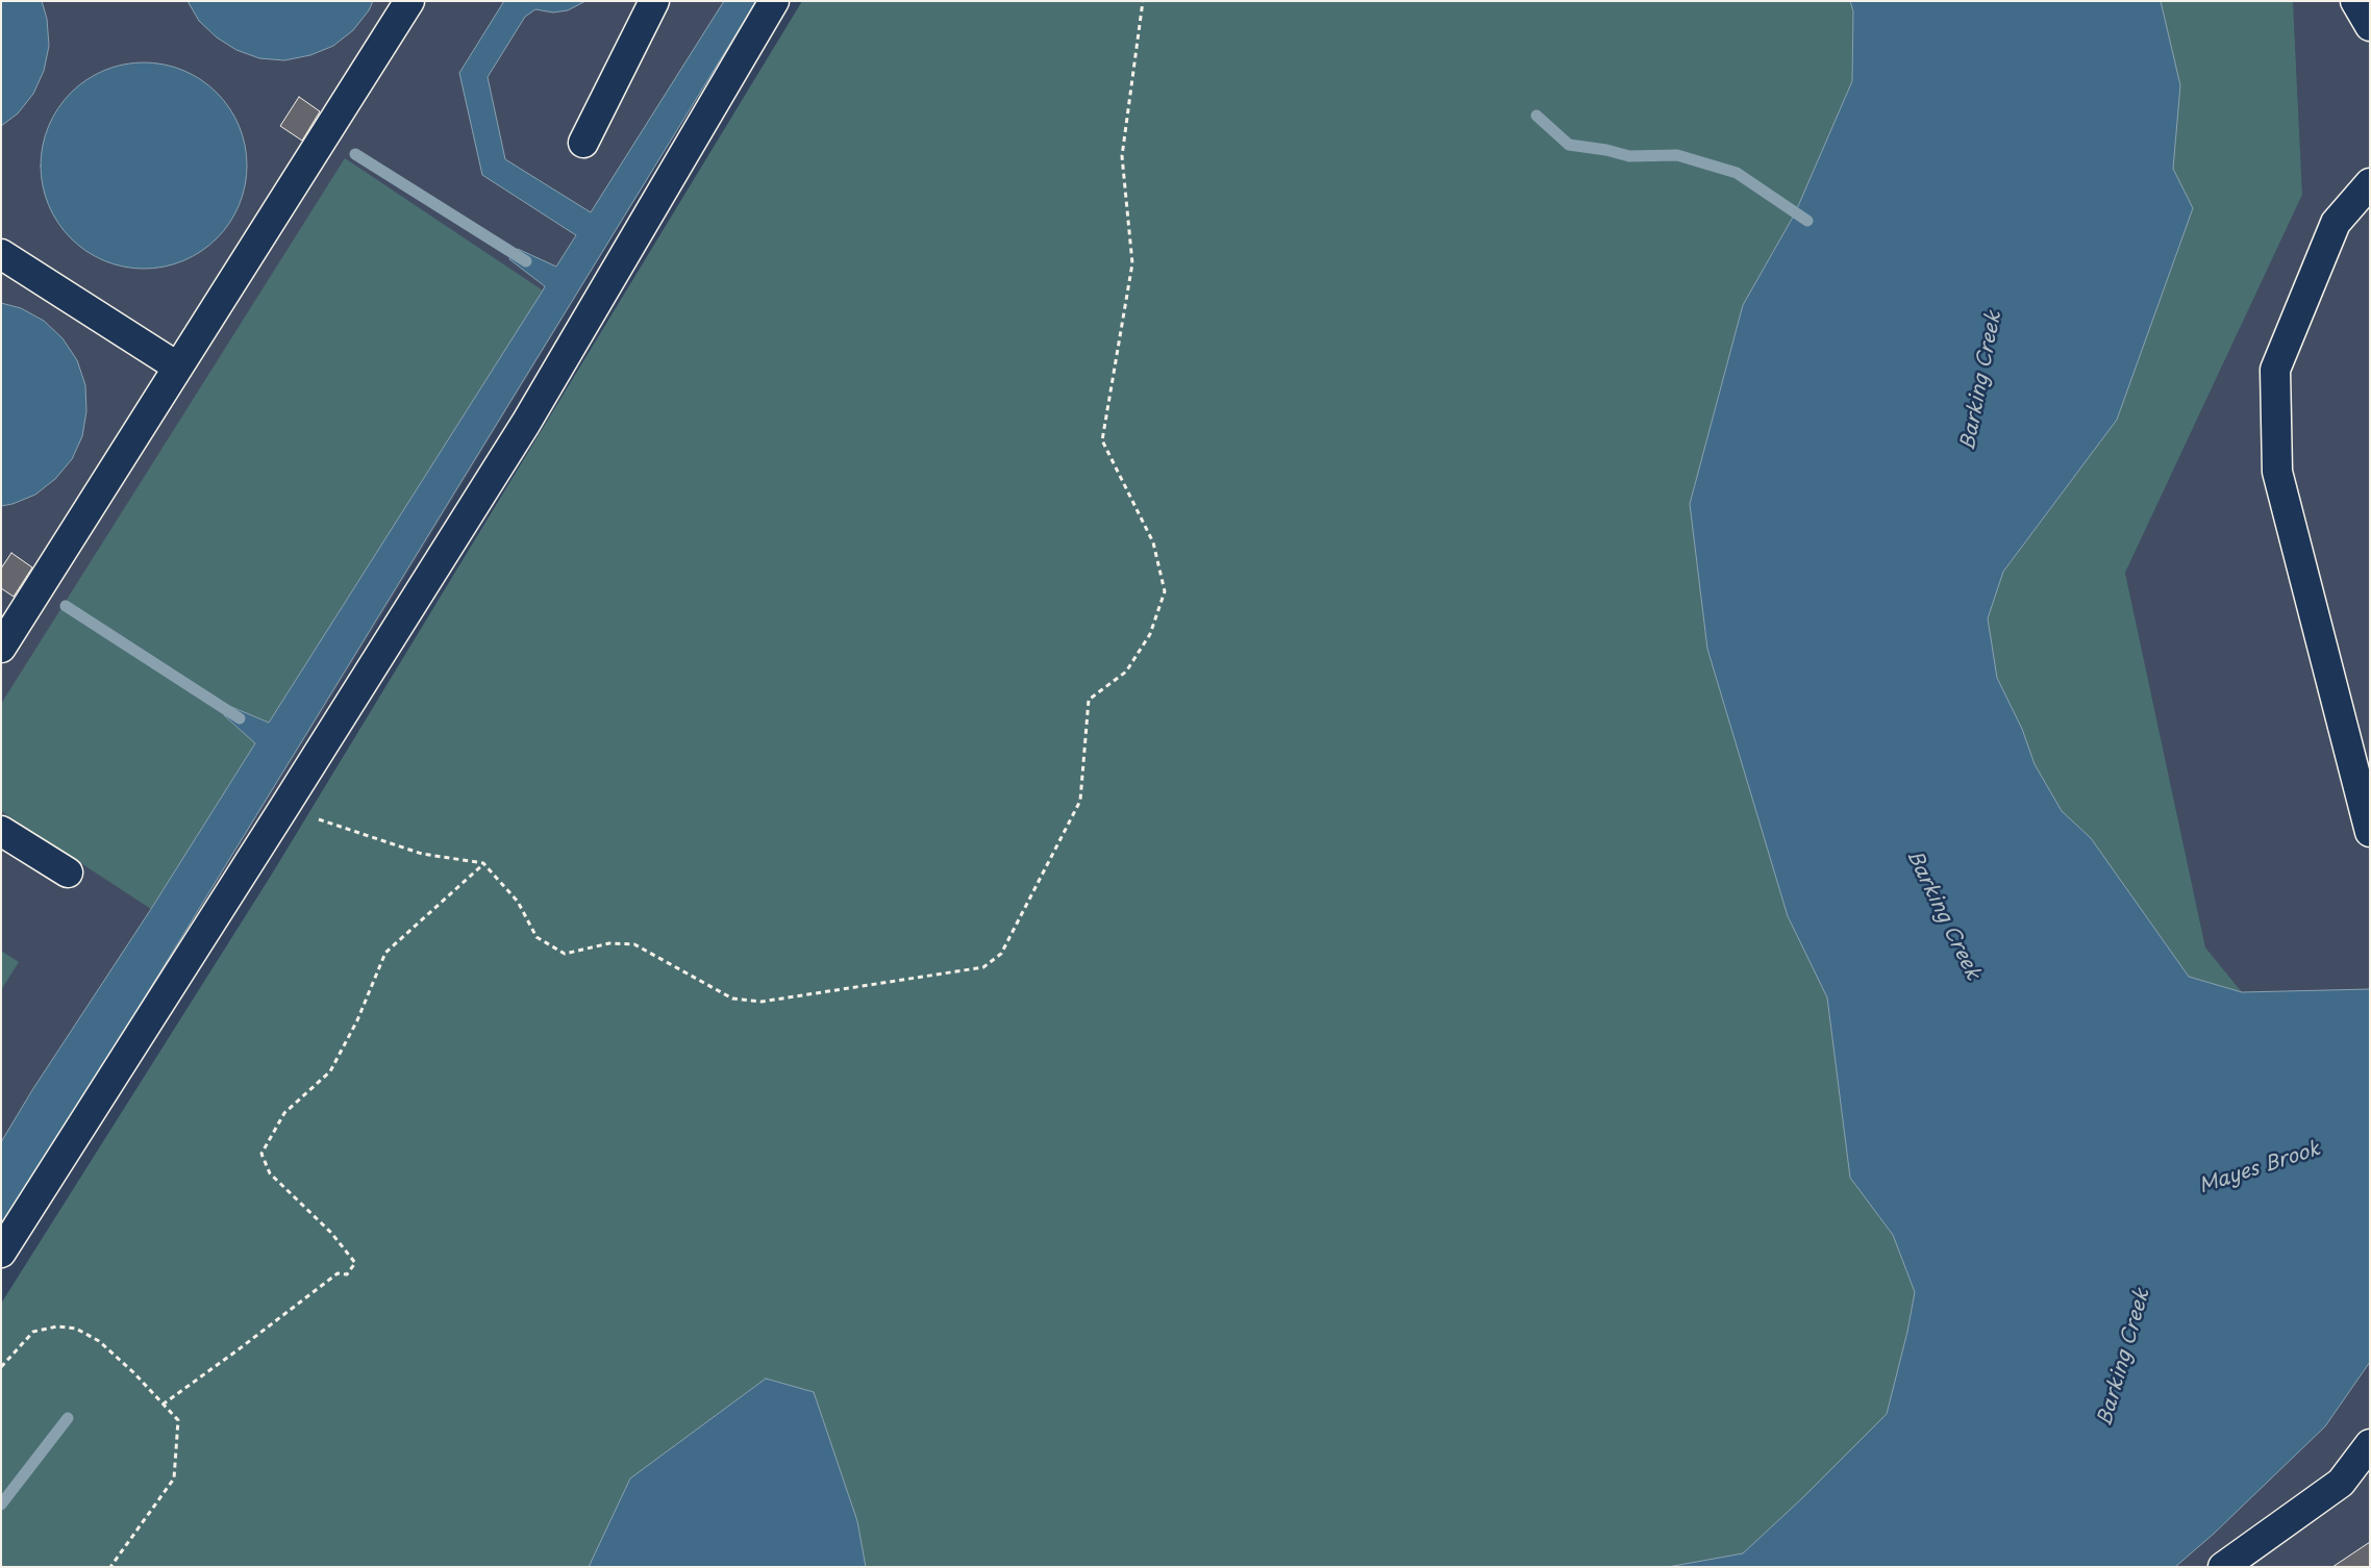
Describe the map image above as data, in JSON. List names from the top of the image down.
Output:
{
  "water": ["Barking Creek", "Mayes Brook"]
}
